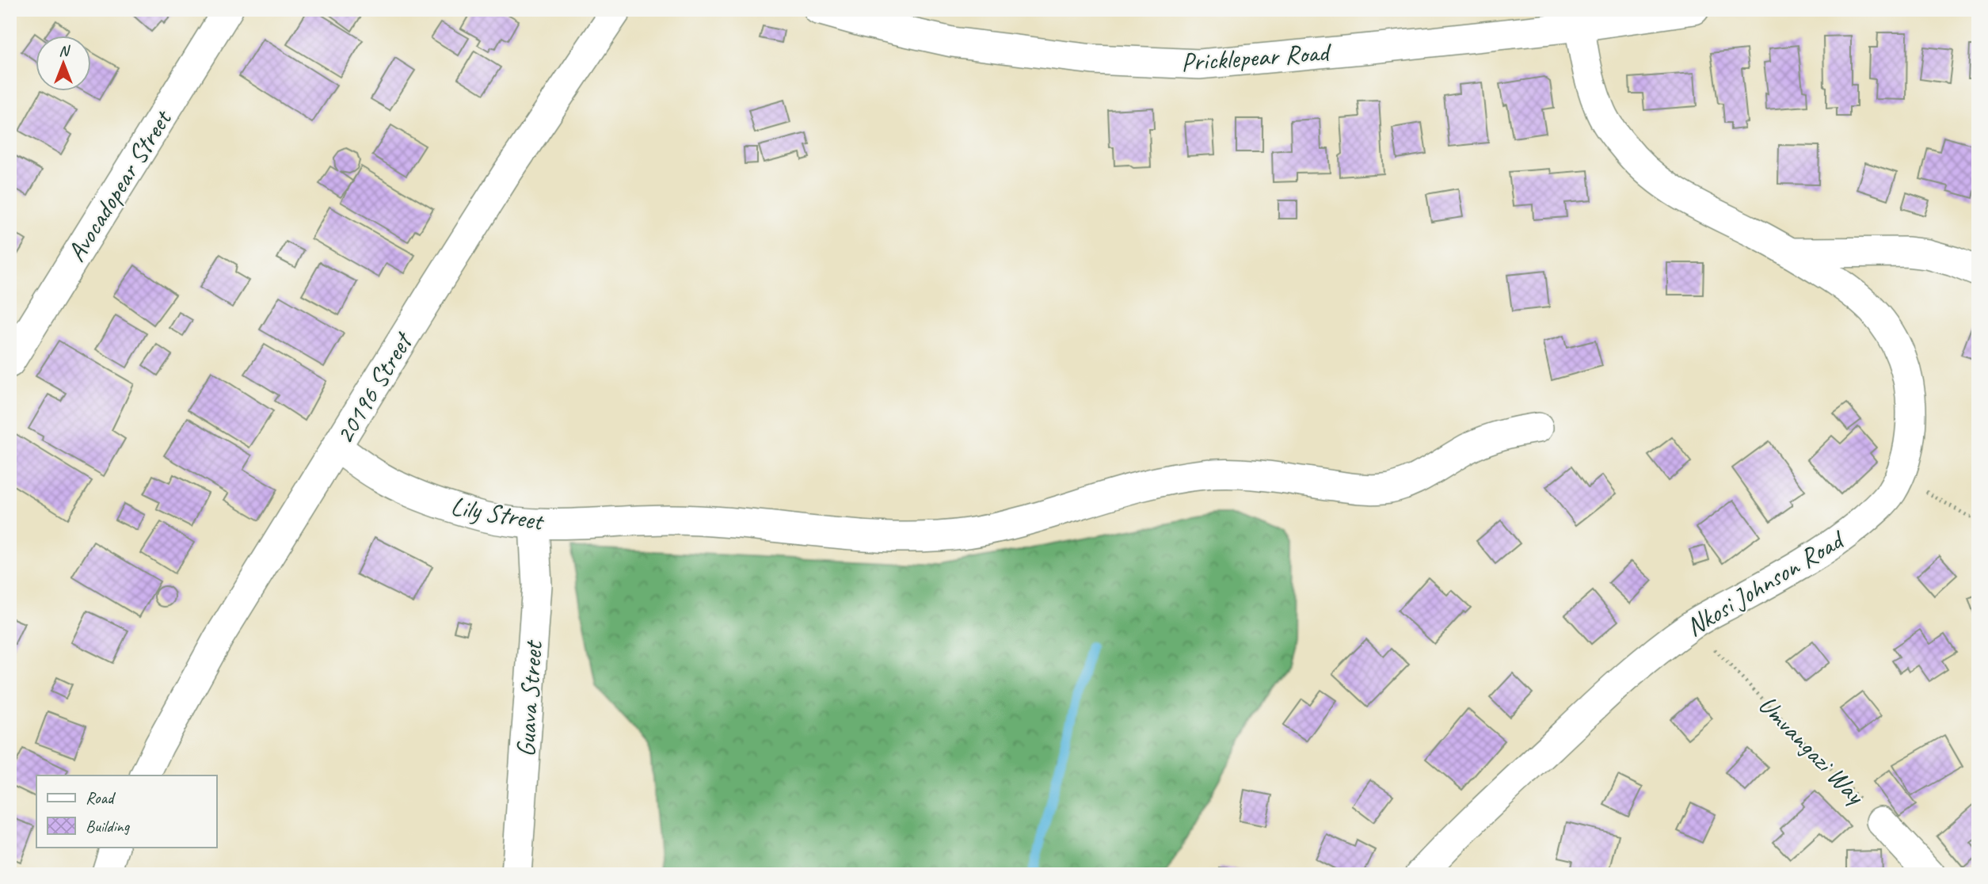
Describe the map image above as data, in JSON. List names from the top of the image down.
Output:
{
  "streets": {
    "street": [
      "Pricklepear Road",
      "Avocadopear Street",
      "20196 Street",
      "Lily Street",
      "Nkosi Johnson Road",
      "Guava Street",
      "Umvangazi Way"
    ]
  },
  "crossings": [
    ["Pricklepear Road", "Nkosi Johnson Road"],
    ["20196 Street", "Lily Street"],
    ["Lily Street", "Guava Street"],
    ["Nkosi Johnson Road", "Umvangazi Way"]
  ],
  "legend": ["Road", "Building"],
  "north": "top"
}
